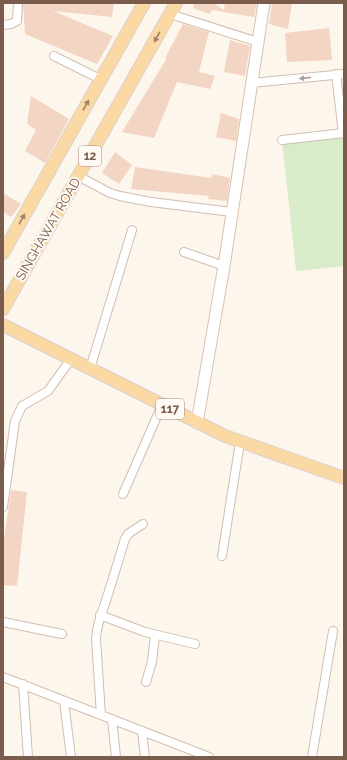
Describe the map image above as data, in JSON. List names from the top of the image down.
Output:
{
  "streets": {
    "main road": ["12", "SINGHAWAT ROAD", "117"]
  }
}
